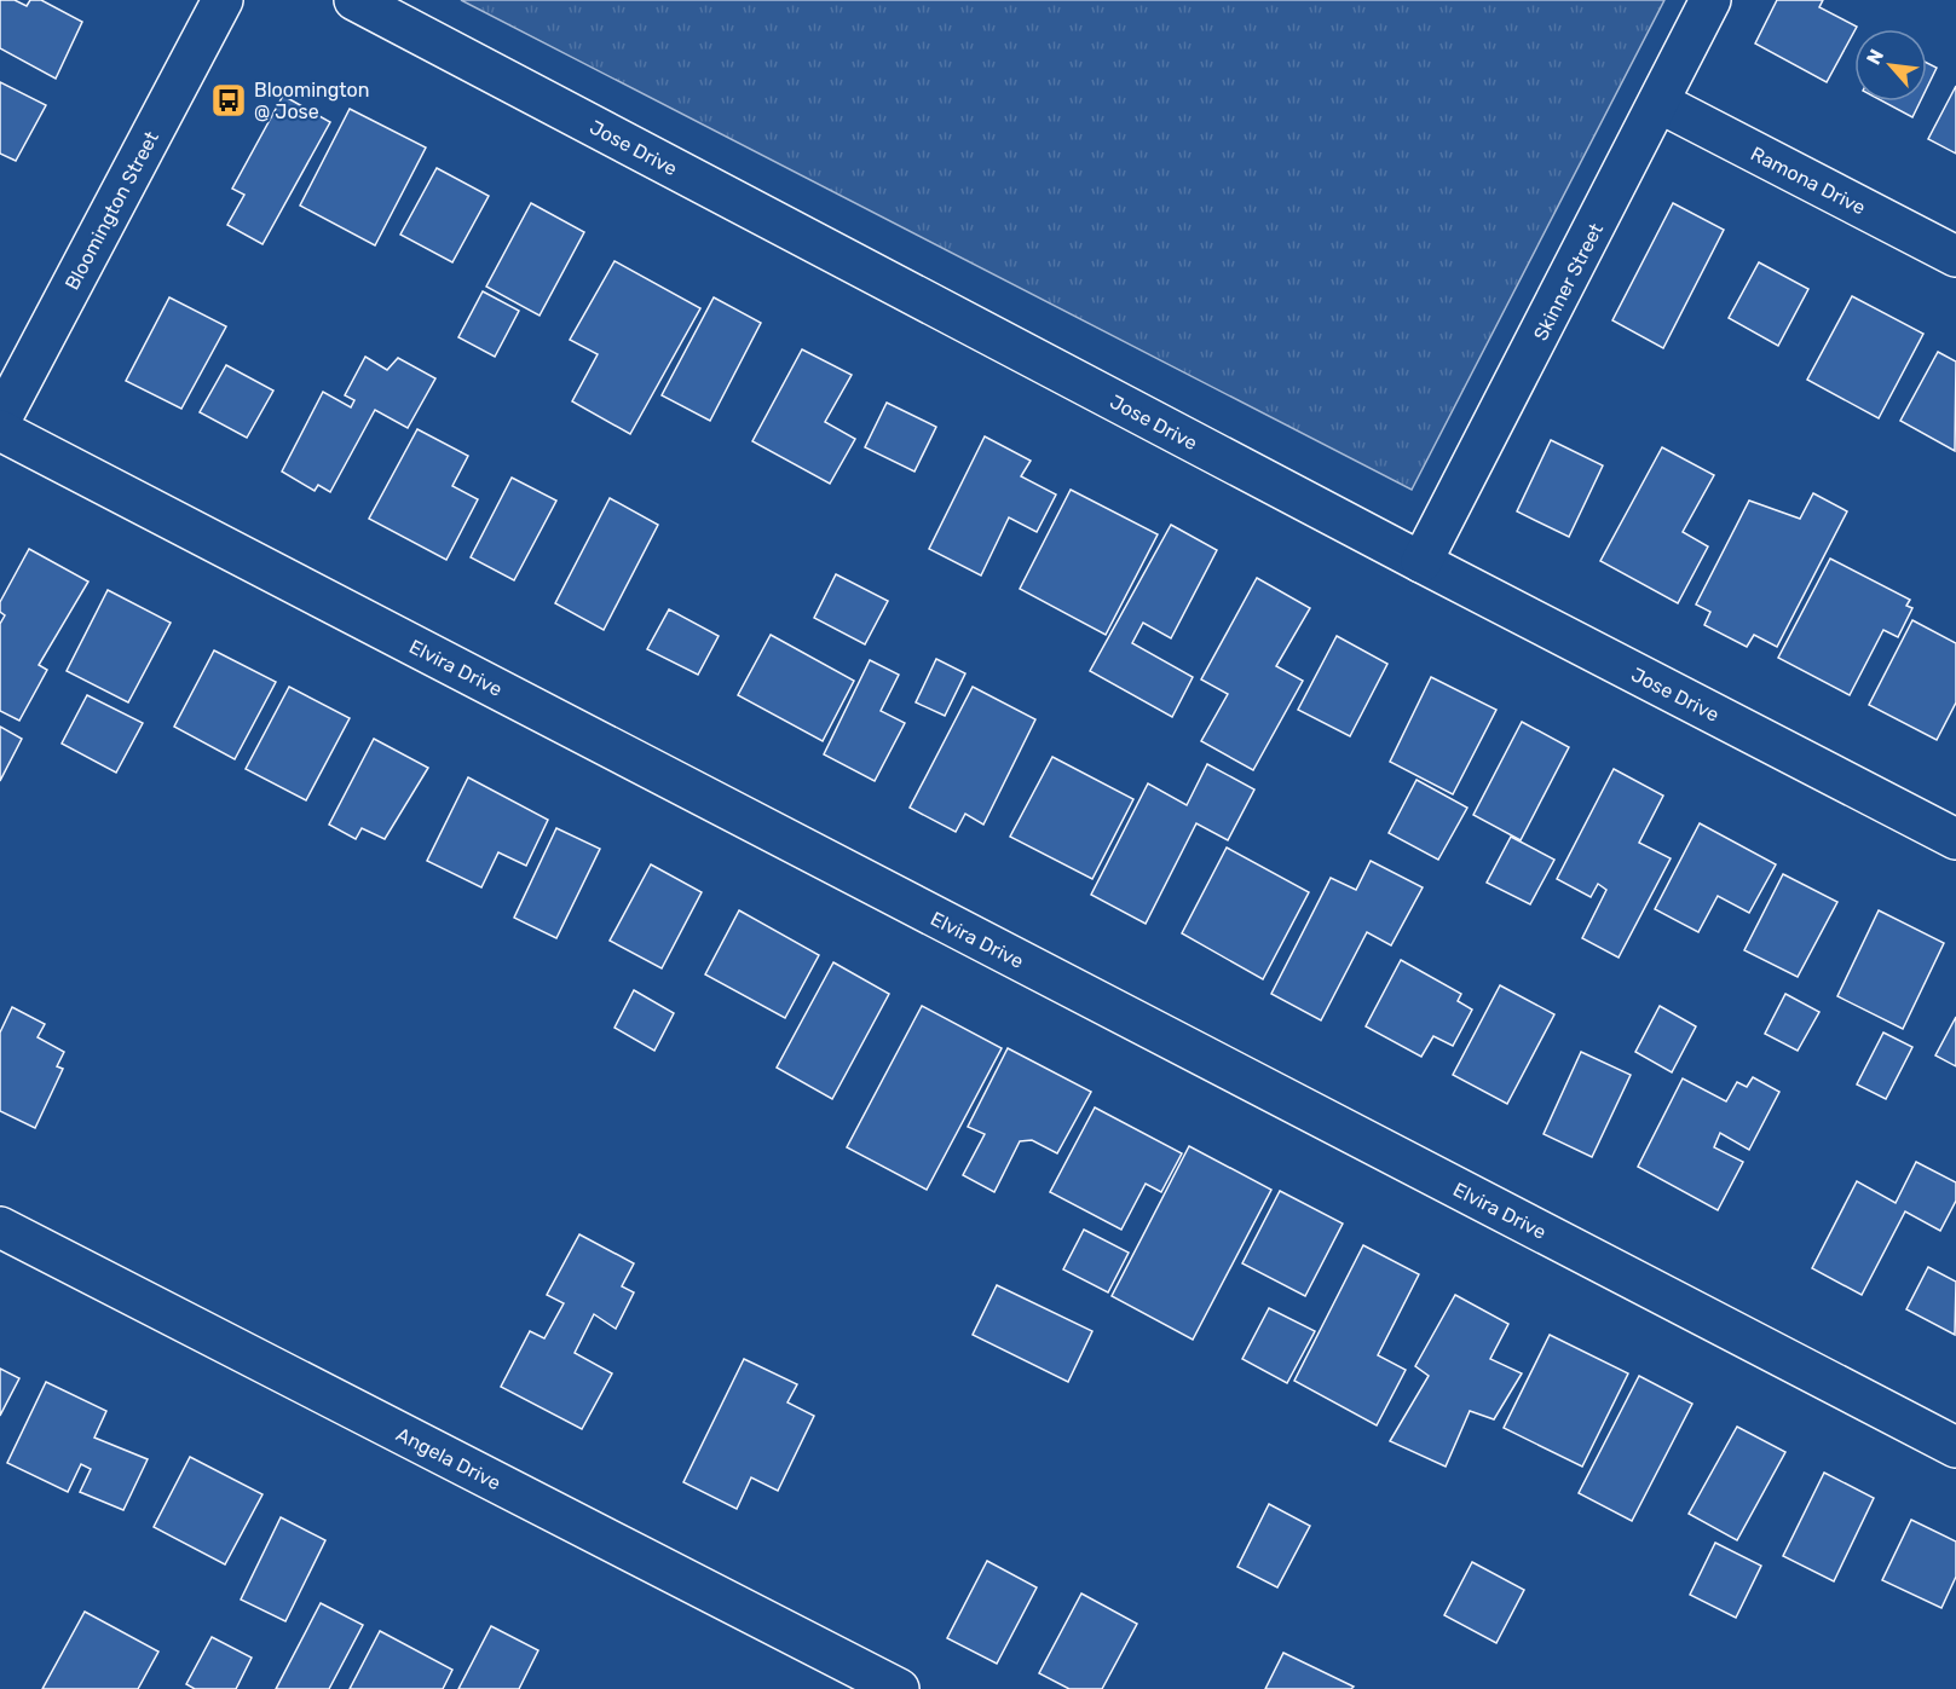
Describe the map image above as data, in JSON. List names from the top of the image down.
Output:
{
  "streets": {
    "street": [
      "Jose Drive",
      "Ramona Drive",
      "Bloomington Street",
      "Skinner Street",
      "Elvira Drive",
      "Angela Drive"
    ]
  },
  "crossings": [
    ["Jose Drive", "Skinner Street"],
    ["Ramona Drive", "Skinner Street"]
  ],
  "places": {
    "bus stop": ["Bloomington @ Jose"]
  },
  "north": "top left"
}
